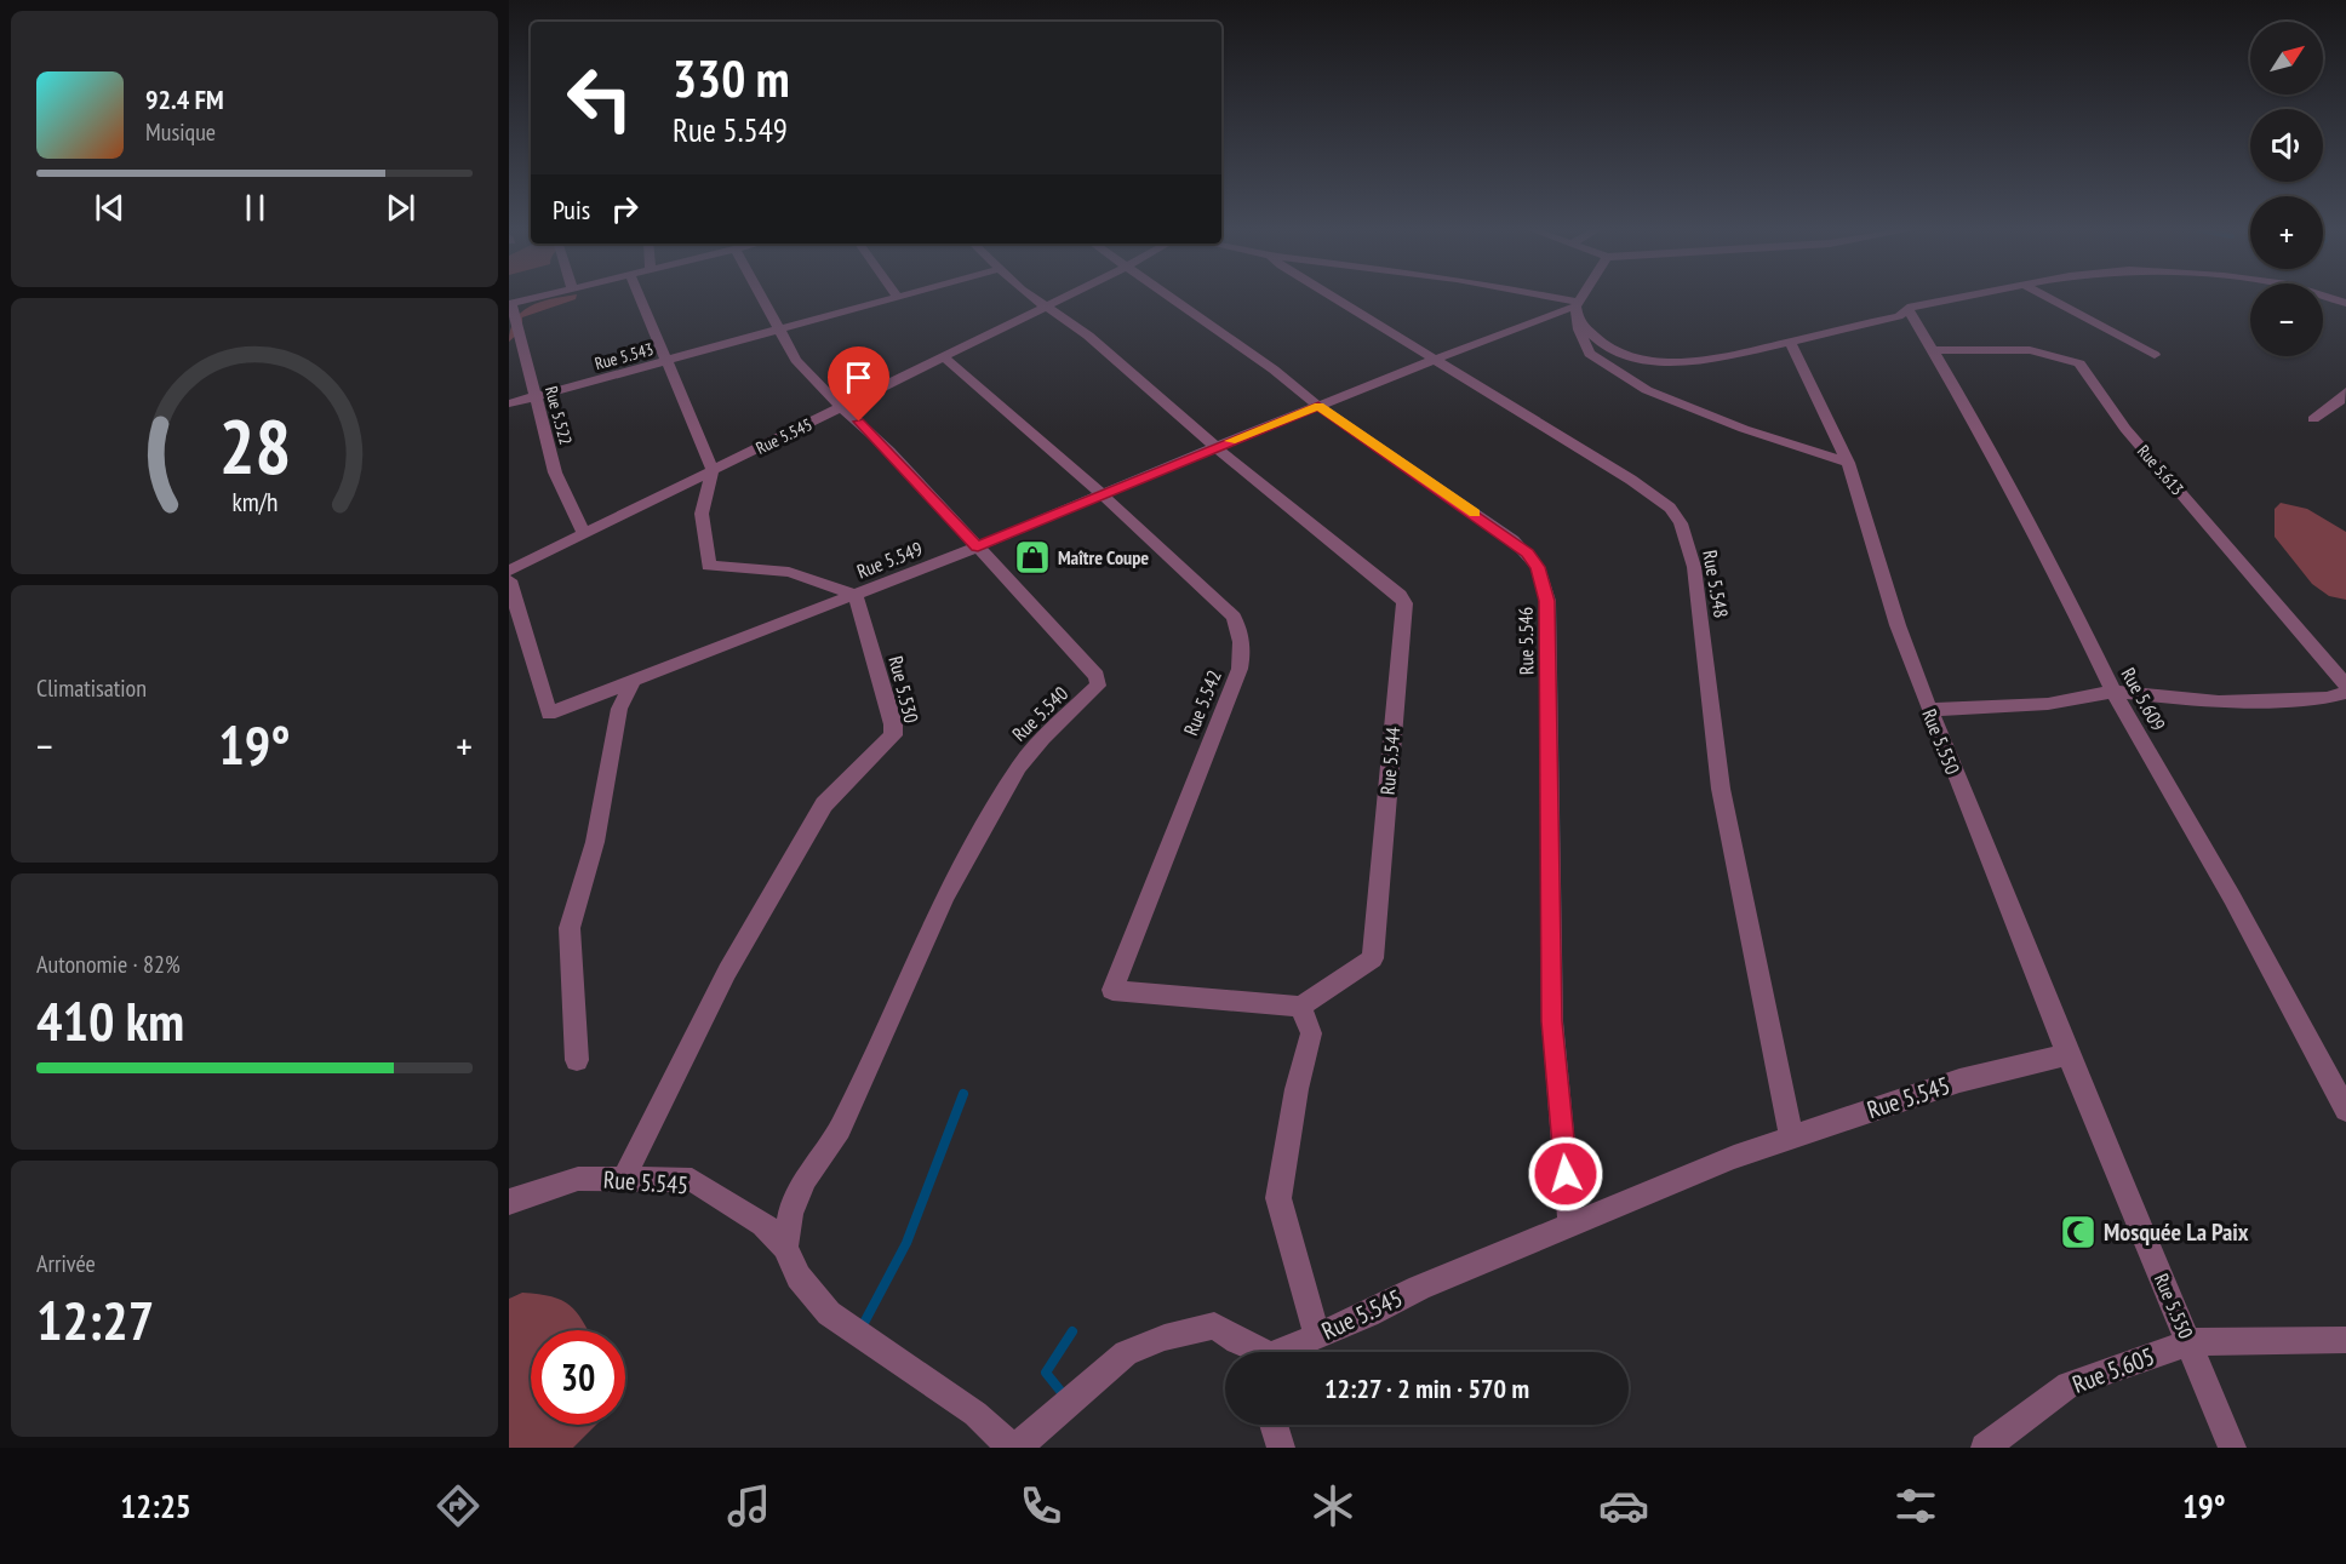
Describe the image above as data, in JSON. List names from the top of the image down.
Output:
{
  "streets": {
    "street": [
      "Rue 5.543",
      "Rue 5.522",
      "Rue 5.545",
      "Rue 5.613",
      "Rue 5.549",
      "Rue 5.548",
      "Rue 5.546",
      "Rue 5.530",
      "Rue 5.609",
      "Rue 5.542",
      "Rue 5.540",
      "Rue 5.550",
      "Rue 5.544",
      "Rue 5.605"
    ]
  },
  "crossings": [
    ["Rue 5.543", "Rue 5.522"],
    ["Rue 5.543", "Rue 5.540"],
    ["Rue 5.522", "Rue 5.545"],
    ["Rue 5.545", "Rue 5.549"],
    ["Rue 5.545", "Rue 5.548"],
    ["Rue 5.545", "Rue 5.546"],
    ["Rue 5.545", "Rue 5.530"],
    ["Rue 5.545", "Rue 5.542"],
    ["Rue 5.545", "Rue 5.540"],
    ["Rue 5.545", "Rue 5.550"],
    ["Rue 5.545", "Rue 5.544"],
    ["Rue 5.613", "Rue 5.609"],
    ["Rue 5.549", "Rue 5.548"],
    ["Rue 5.549", "Rue 5.546"],
    ["Rue 5.549", "Rue 5.530"],
    ["Rue 5.549", "Rue 5.542"],
    ["Rue 5.549", "Rue 5.540"],
    ["Rue 5.549", "Rue 5.544"],
    ["Rue 5.542", "Rue 5.544"],
    ["Rue 5.550", "Rue 5.605"]
  ],
  "places": {
    "shop": ["Maître Coupe"],
    "mosque": ["Mosquée La Paix"]
  },
  "north": "top right",
  "page": {
    "map_buttons": ["+", "−"],
    "turn": ["330 m", "Rue 5.549"],
    "song": ["92.4 FM", "Musique"],
    "then": "Puis",
    "tile": [
      "Climatisation",
      ["Autonomie · 82%", "410 km"],
      ["Arrivée", "12:27"]
    ],
    "heat": ["−", "19°", "+"],
    "limit": "30",
    "trip": "12:27 · 2 min · 570 m",
    "tabs": ["12:25", "19°"],
    "gauge": ["28", "km/h"]
  }
}
